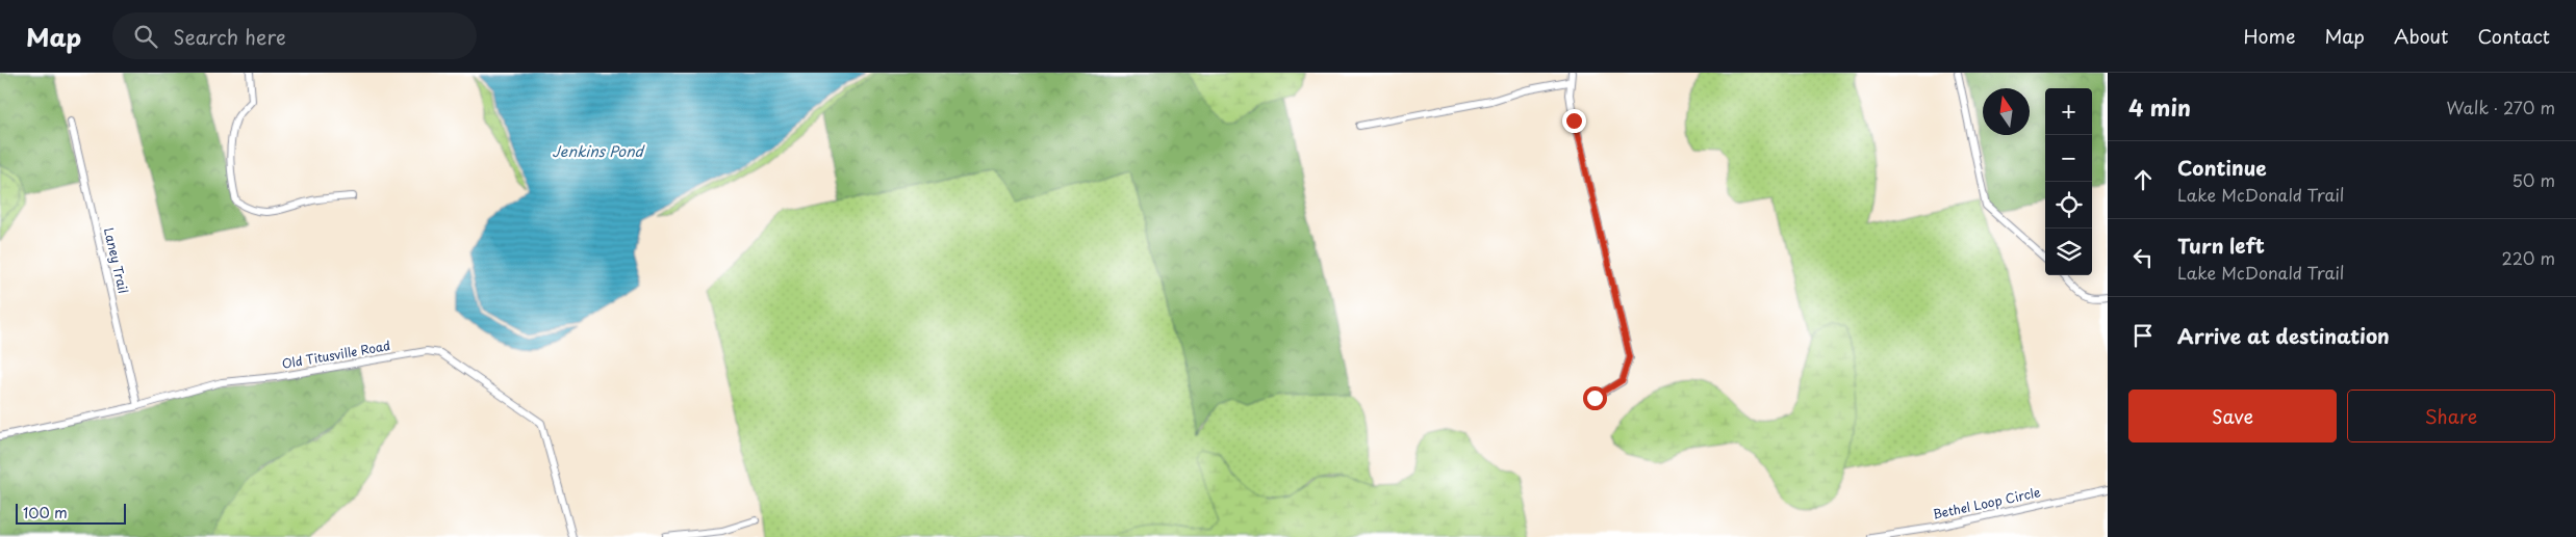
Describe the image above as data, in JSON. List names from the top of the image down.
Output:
{
  "streets": {
    "street": ["Laney Trail", "Old Titusville Road", "Bethel Loop Circle"]
  },
  "crossings": [
    ["Laney Trail", "Old Titusville Road"]
  ],
  "water": ["Jenkins Pond"],
  "scale_bar": "100 m",
  "north": "top",
  "page": {
    "header": "Map",
    "search": "Search here",
    "nav": [
      "Home",
      "Map",
      "About",
      "Contact"
    ],
    "heading": ["4 min", "Walk · 270 m"],
    "map_buttons": ["+", "−"],
    "list": [
      ["Continue", "Lake McDonald Trail", "50 m"],
      ["Turn left", "Lake McDonald Trail", "220 m"],
      "Arrive at destination"
    ],
    "buttons": ["Save", "Share"],
    "scale": "100 m"
  }
}
